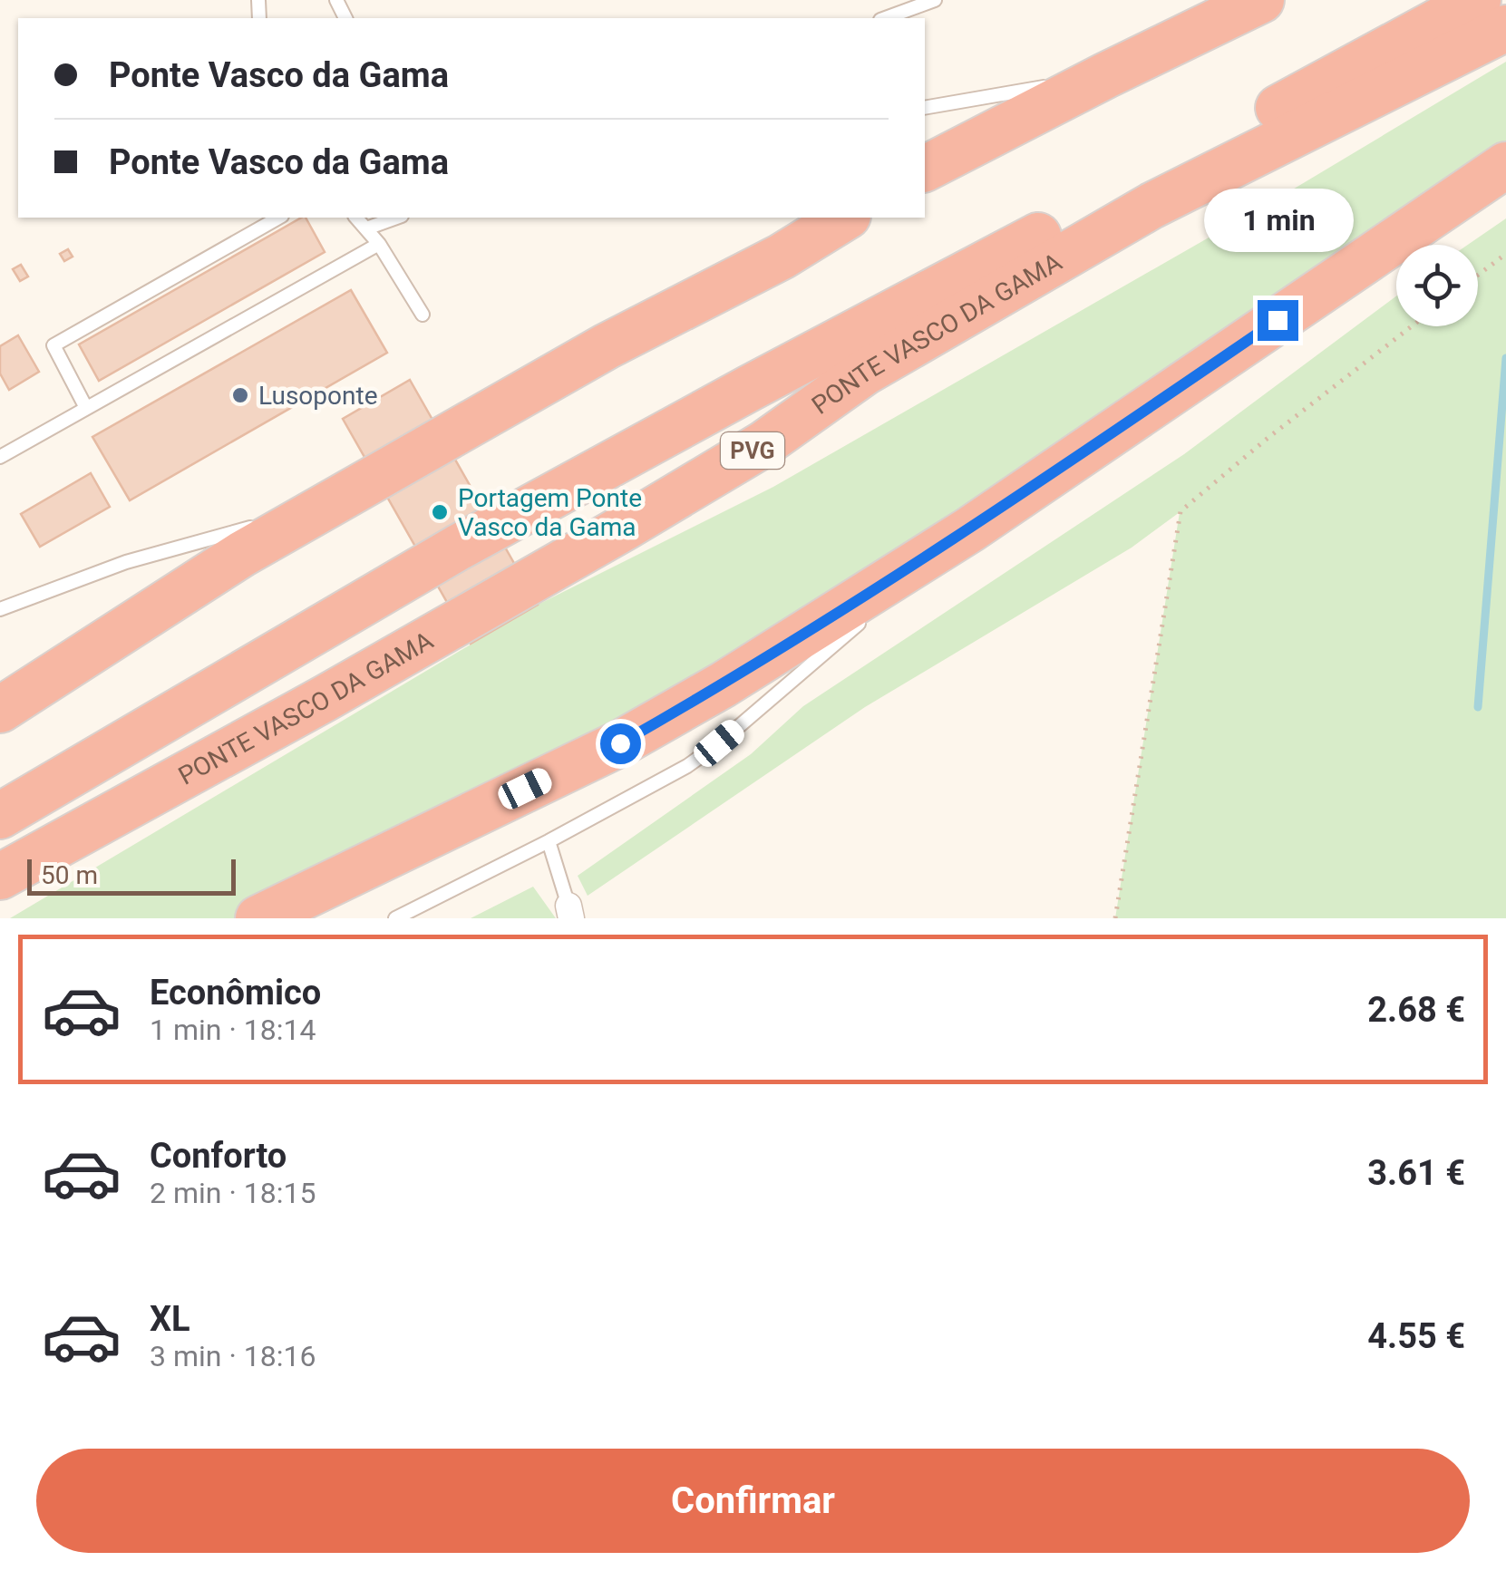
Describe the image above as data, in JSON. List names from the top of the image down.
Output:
{
  "streets": {
    "highway": ["PONTE VASCO DA GAMA", "PVG"]
  },
  "places": ["Lusoponte", "Portagem Ponte Vasco da Gama"],
  "scale_bar": "50 m",
  "page": {
    "banner": ["Ponte Vasco da Gama", "Ponte Vasco da Gama"],
    "bubble": "1 min",
    "scale": "50 m",
    "list": [
      {
        "name": "Econômico",
        "note": "1 min · 18:14",
        "value": "2.68 €"
      },
      {
        "name": "Conforto",
        "note": "2 min · 18:15",
        "value": "3.61 €"
      },
      {
        "name": "XL",
        "note": "3 min · 18:16",
        "value": "4.55 €"
      }
    ],
    "buttons": "Confirmar"
  }
}
